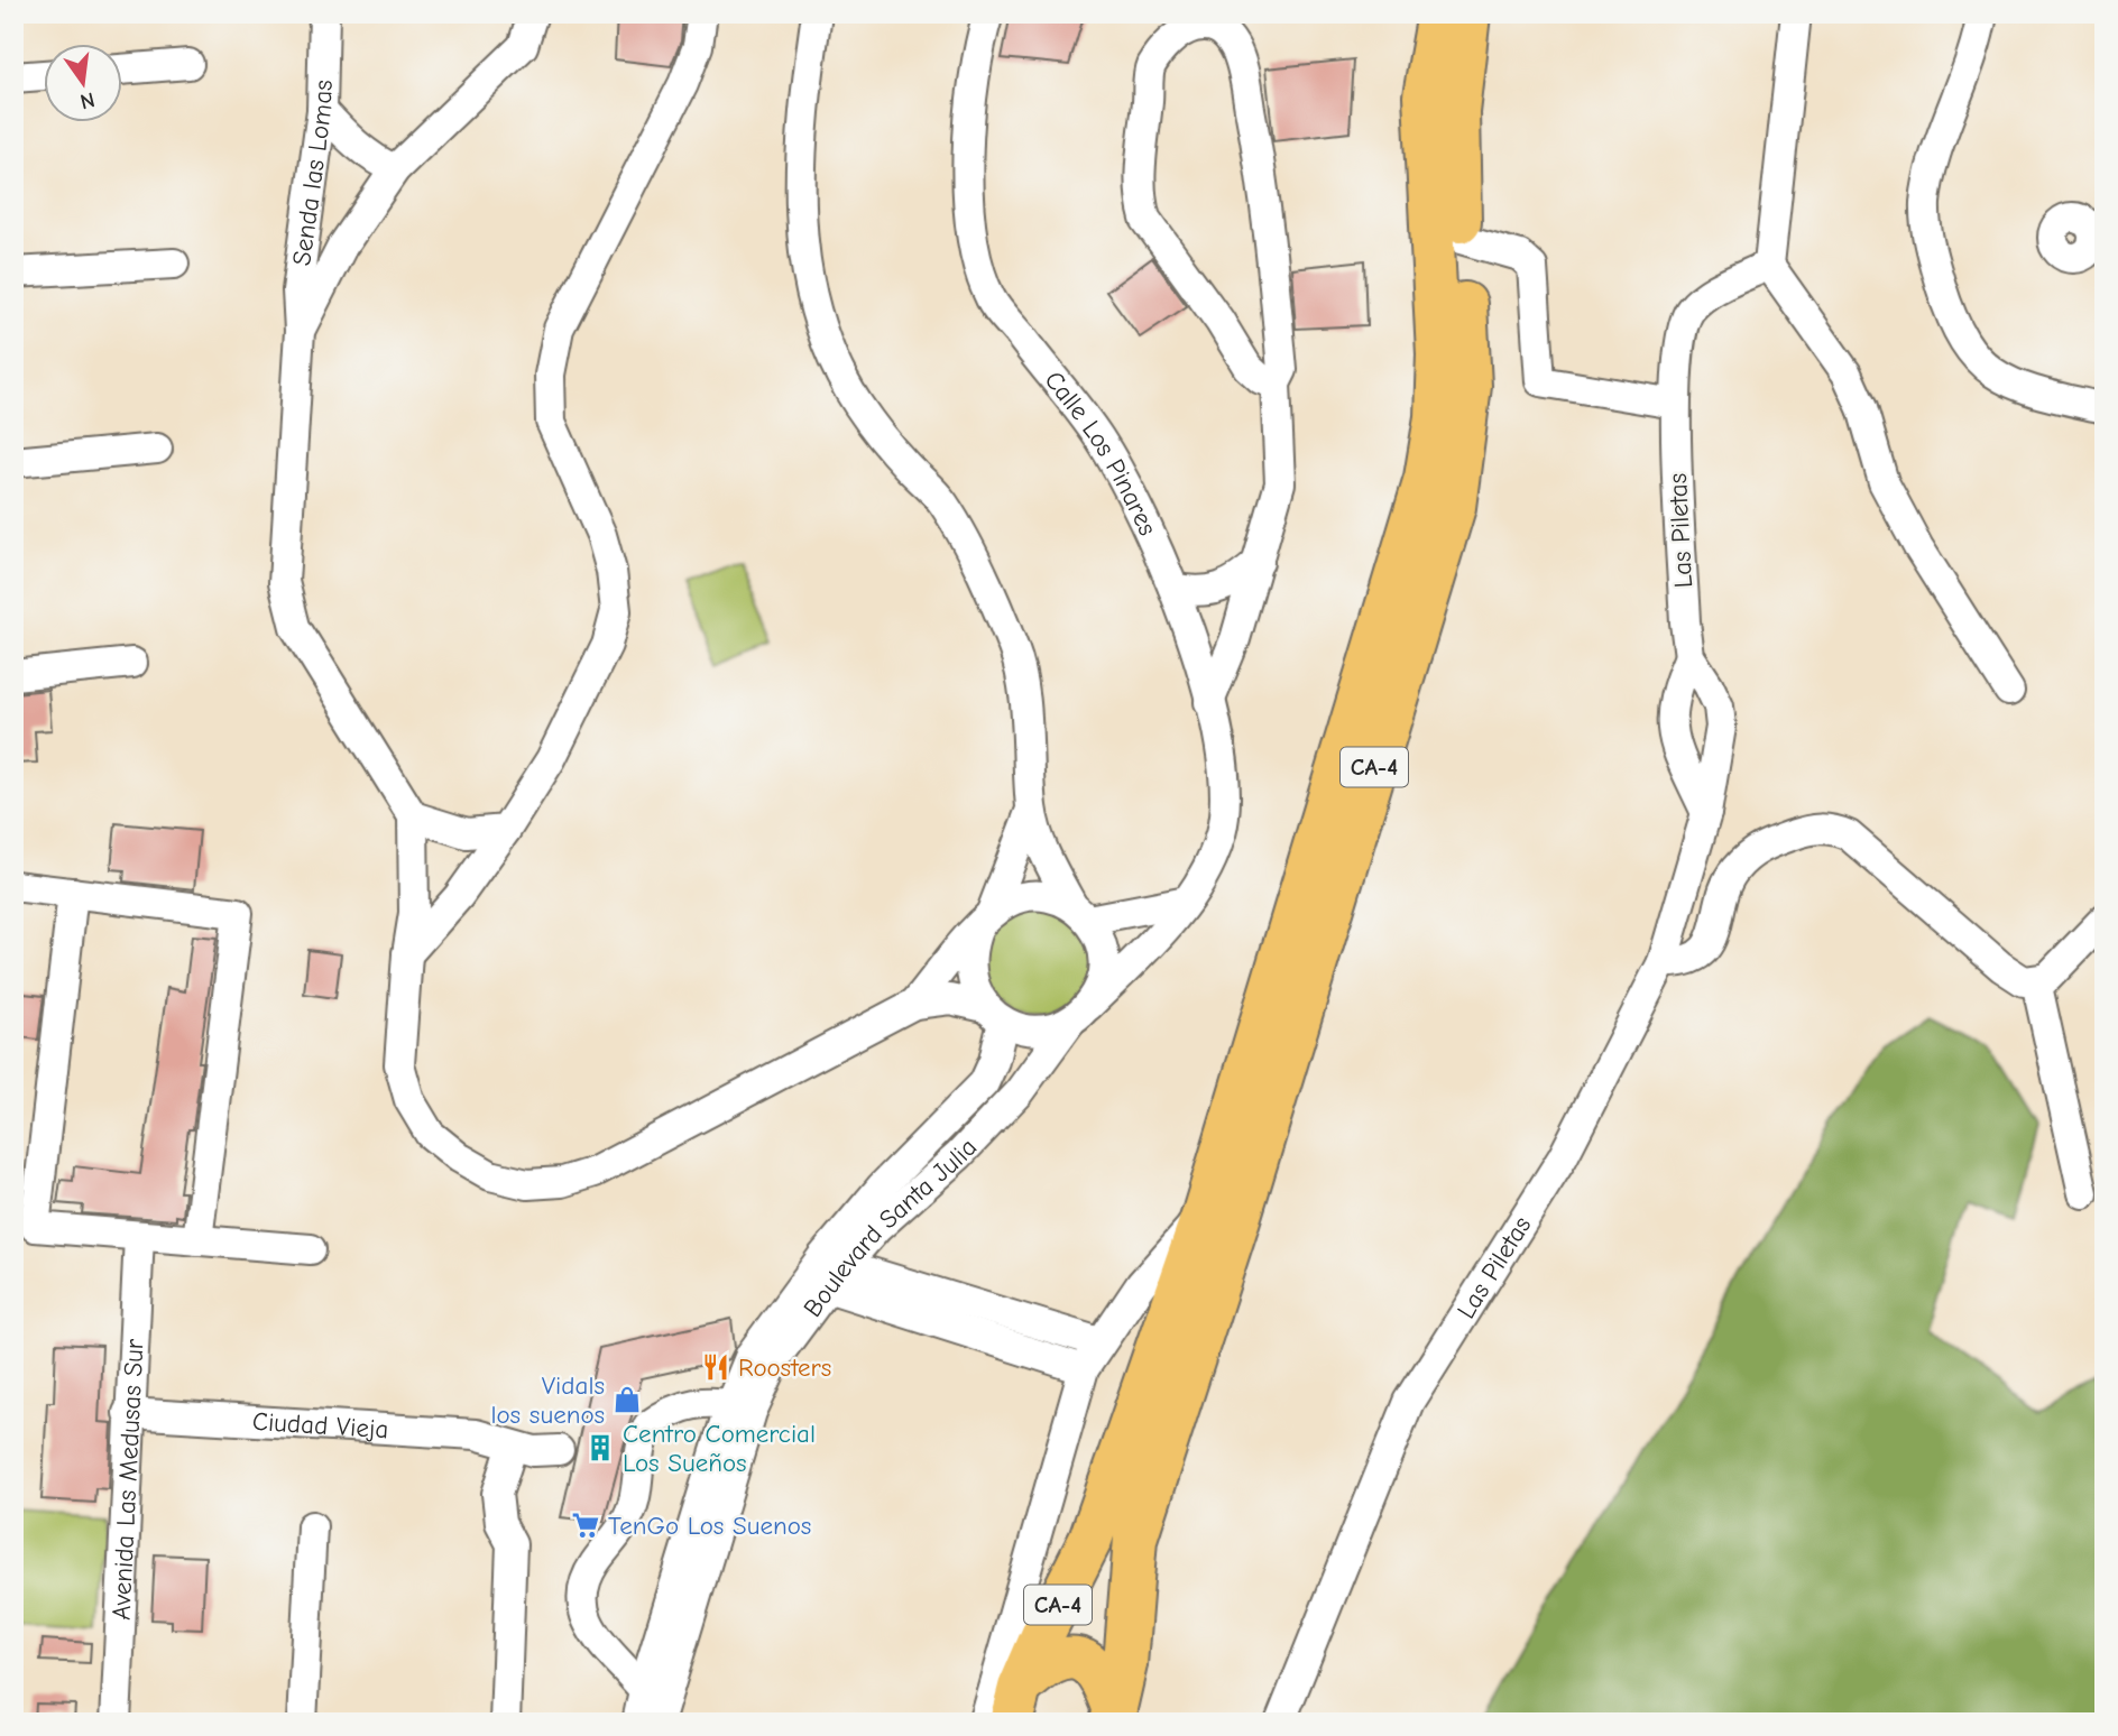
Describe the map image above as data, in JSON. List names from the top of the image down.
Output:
{
  "streets": {
    "highway": ["CA-4"],
    "street": [
      "Senda las Lomas",
      "Calle Los Pinares",
      "Las Piletas",
      "Boulevard Santa Julia",
      "Ciudad Vieja",
      "Avenida Las Medusas Sur"
    ]
  },
  "crossings": [
    ["Calle Los Pinares", "Boulevard Santa Julia"],
    ["Ciudad Vieja", "Avenida Las Medusas Sur"]
  ],
  "places": {
    "restaurant": ["Roosters"],
    "shop": ["Vidals los suenos"],
    "building": ["Centro Comercial Los Sueños"],
    "supermarket": ["TenGo Los Suenos"]
  },
  "north": "bottom"
}
